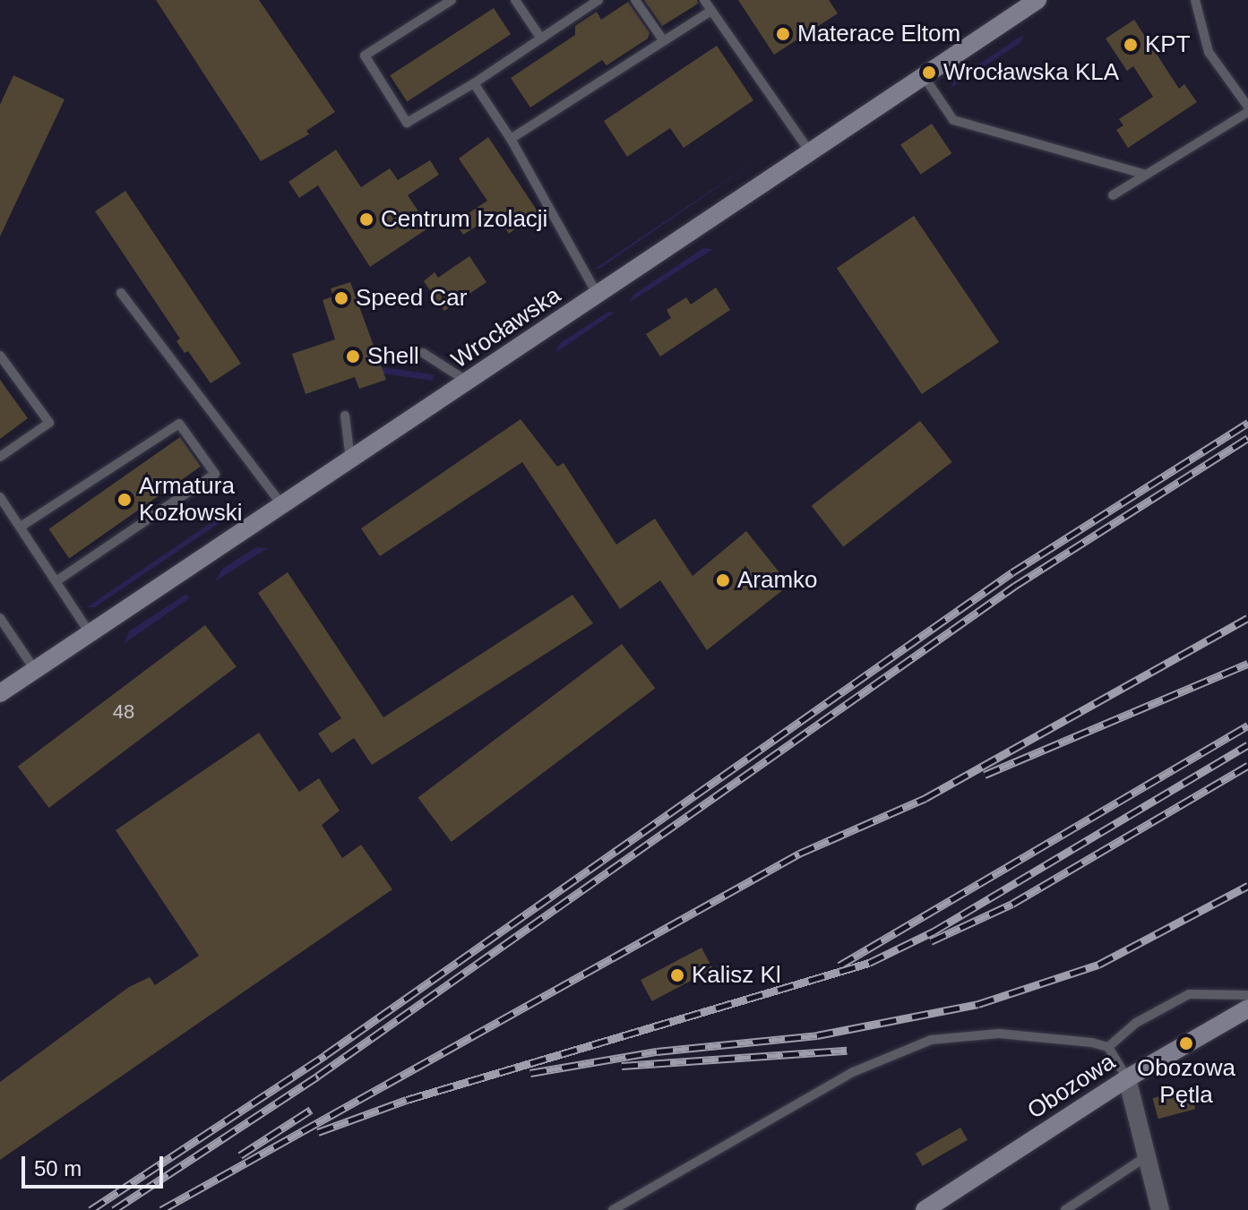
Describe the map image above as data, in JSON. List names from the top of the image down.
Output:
{
  "streets": {
    "street": ["Wrocławska", "Obozowa"]
  },
  "places": [
    "Materace Eltom",
    "KPT",
    "Wrocławska KLA",
    "Centrum Izolacji",
    "Speed Car",
    "Shell",
    "Armatura Kozłowski",
    "Aramko",
    "Kalisz Kl",
    "Obozowa Pętla"
  ],
  "house_numbers": ["48"],
  "scale_bar": "50 m"
}
